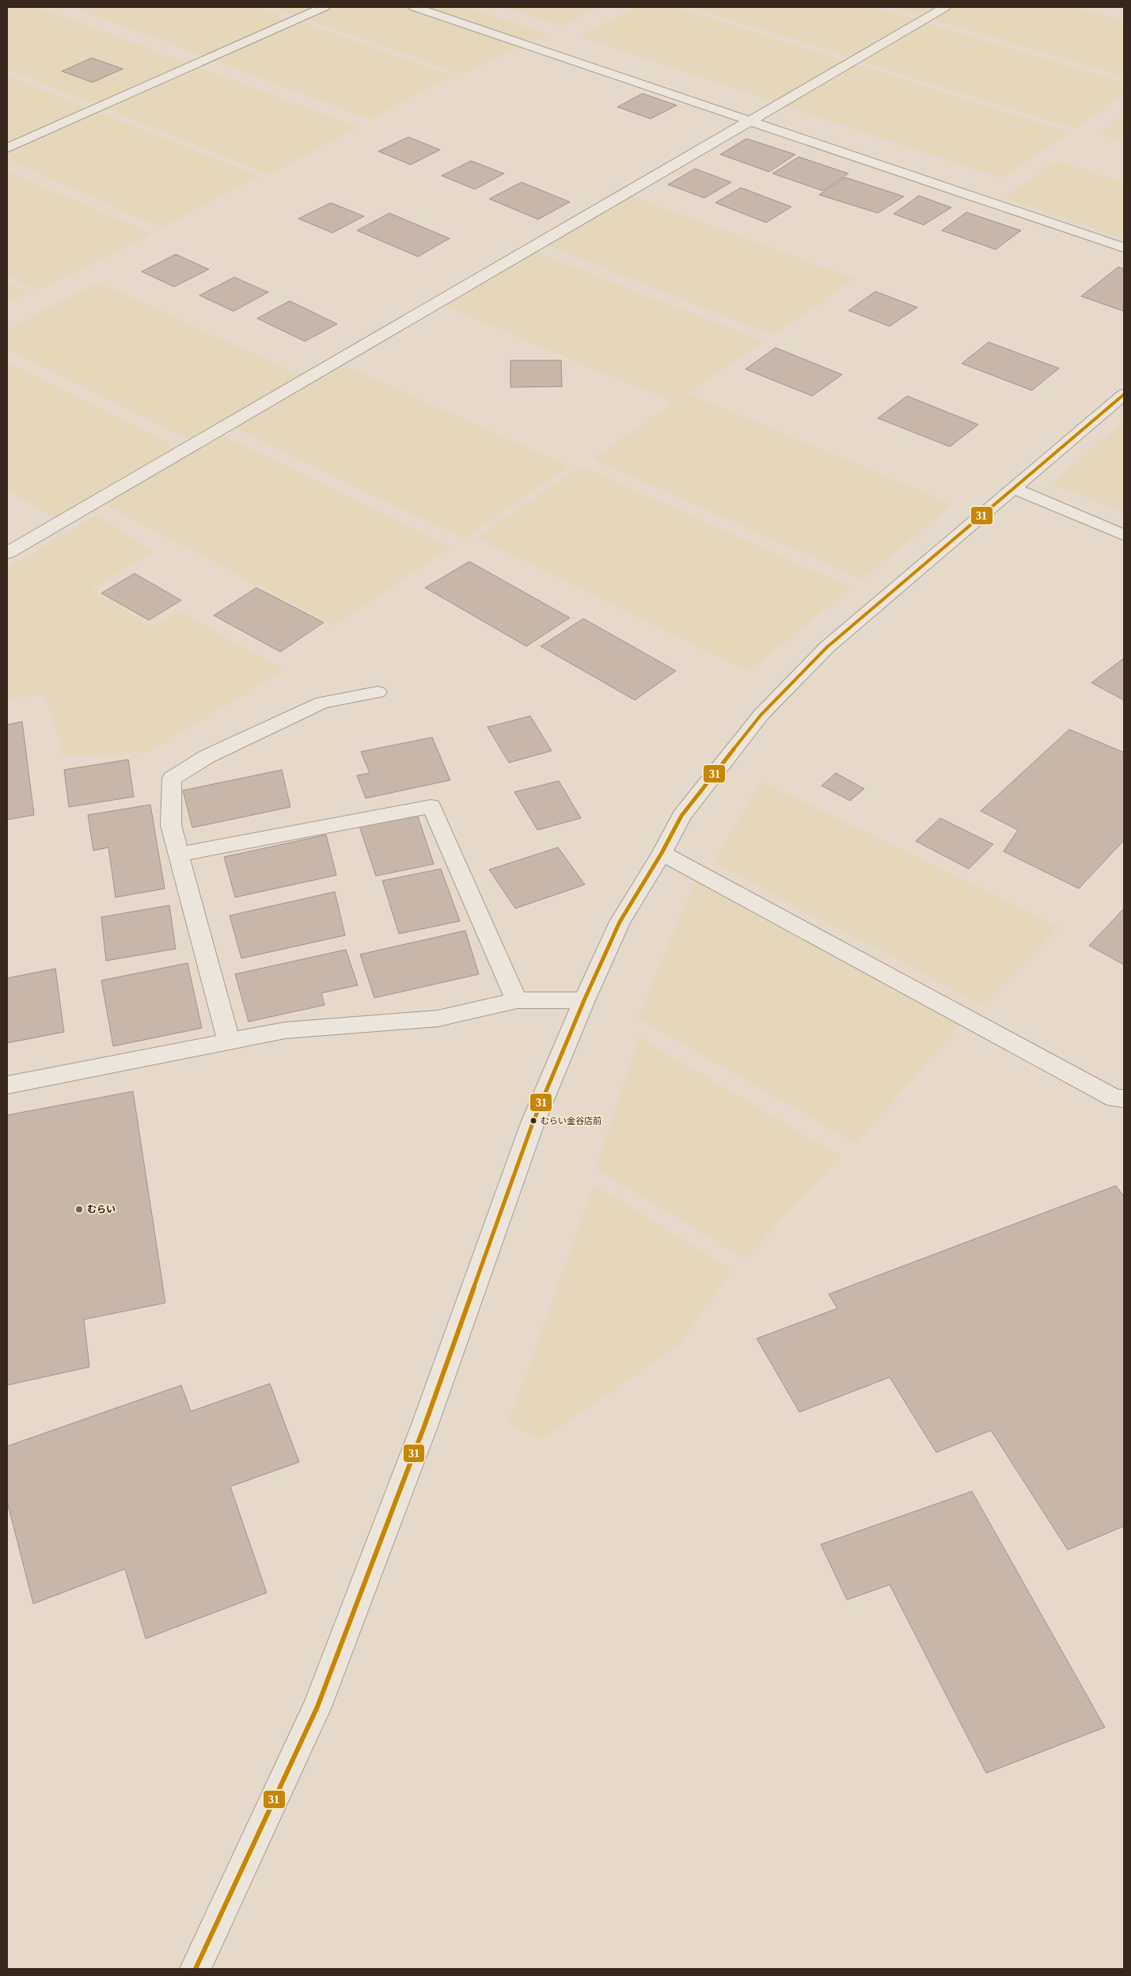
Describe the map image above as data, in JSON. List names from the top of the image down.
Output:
{
  "places": ["むらい金谷店前", "むらい"],
  "lines": ["transit line 31"]
}
